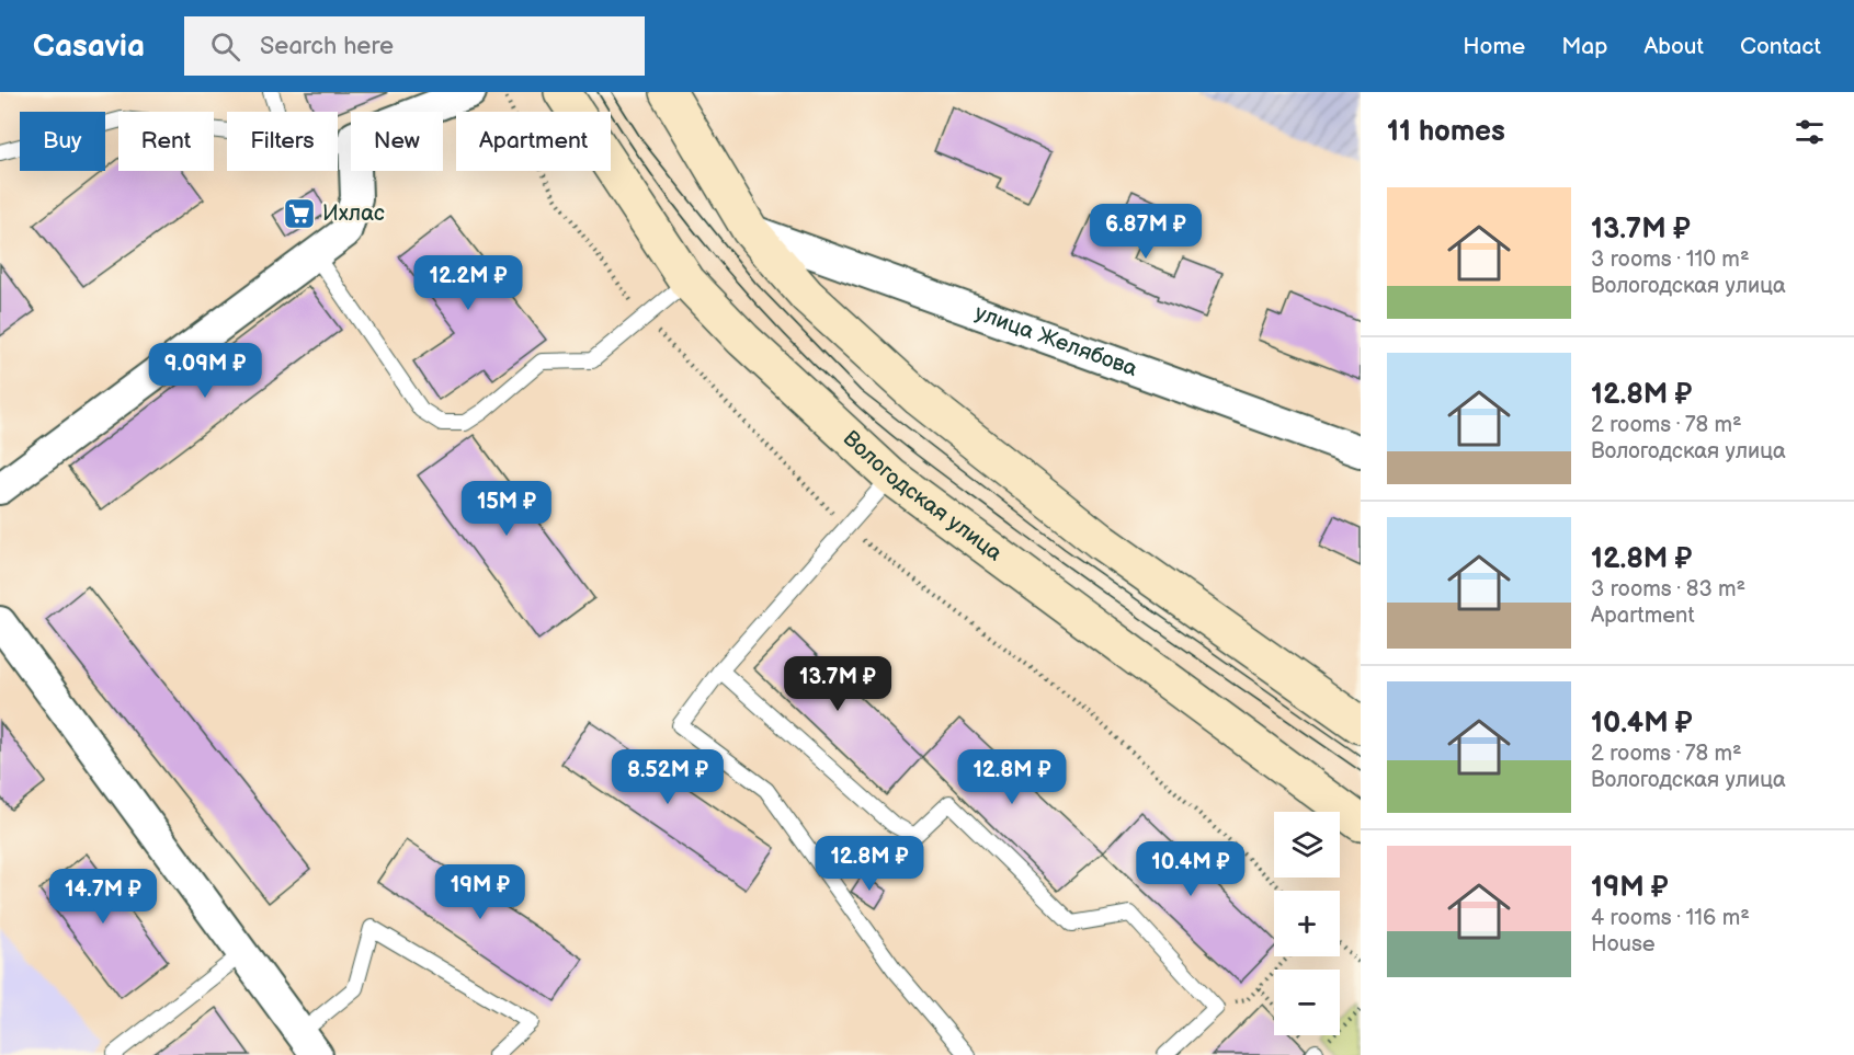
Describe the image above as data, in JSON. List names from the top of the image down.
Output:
{
  "streets": {
    "main road": ["Вологодская улица"],
    "street": ["улица Желябова"]
  },
  "places": {
    "supermarket": ["Ихлас"]
  },
  "page": {
    "header": "Casavia",
    "search": "Search here",
    "nav": [
      "Home",
      "Map",
      "About",
      "Contact"
    ],
    "heading": "11 homes",
    "chip": [
      "Buy",
      "Rent",
      "Filters",
      "New",
      "Apartment"
    ],
    "list": [
      {
        "name": "13.7M ₽",
        "note": "3 rooms · 110 m² · Вологодская улица"
      },
      {
        "name": "12.8M ₽",
        "note": "2 rooms · 78 m² · Вологодская улица"
      },
      {
        "name": "12.8M ₽",
        "note": "3 rooms · 83 m² · Apartment"
      },
      {
        "name": "10.4M ₽",
        "note": "2 rooms · 78 m² · Вологодская улица"
      },
      {
        "name": "19M ₽",
        "note": "4 rooms · 116 m² · House"
      }
    ],
    "price": [
      "6.87M ₽",
      "12.2M ₽",
      "9.09M ₽",
      "15M ₽",
      "13.7M ₽",
      "8.52M ₽",
      "12.8M ₽",
      "12.8M ₽",
      "10.4M ₽",
      "19M ₽",
      "14.7M ₽"
    ],
    "map_buttons": ["+", "−"]
  }
}
